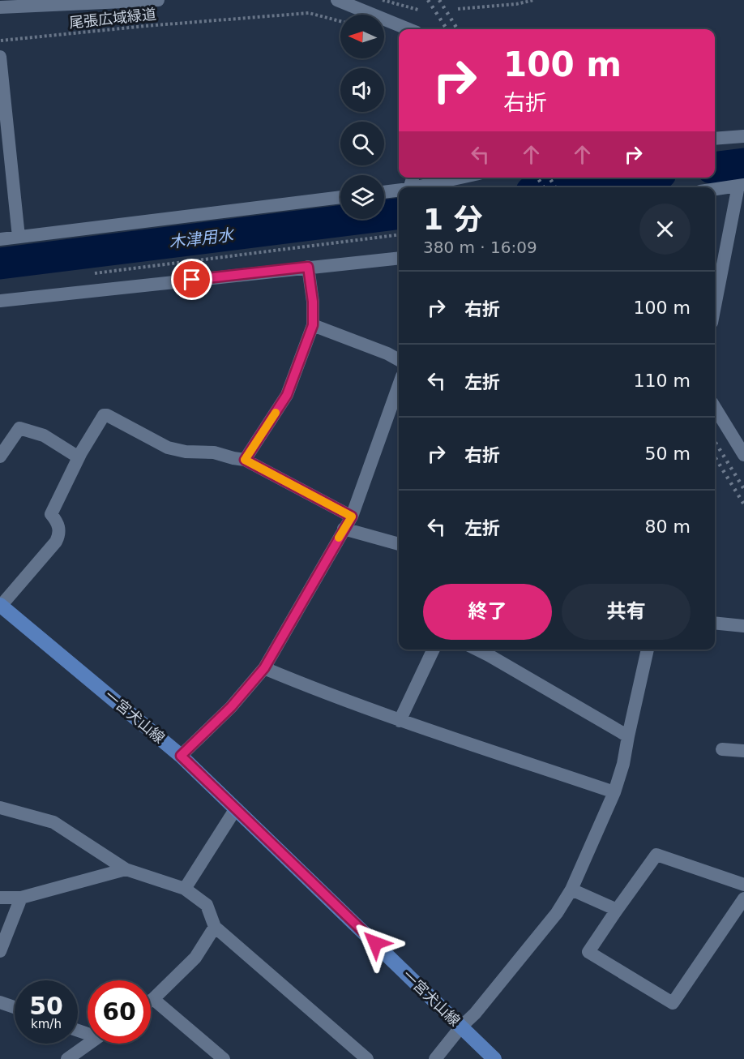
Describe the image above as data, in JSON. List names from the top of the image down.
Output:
{
  "streets": {
    "main road": ["一宮犬山線"],
    "path": ["尾張広域緑道"]
  },
  "water": ["木津用水"],
  "north": "left",
  "page": {
    "turn": ["100 m", "右折"],
    "heading": ["1 分", "380 m · 16:09"],
    "list": [
      {
        "name": "右折",
        "value": "100 m"
      },
      {
        "name": "左折",
        "value": "110 m"
      },
      {
        "name": "右折",
        "value": "50 m"
      },
      {
        "name": "左折",
        "value": "80 m"
      }
    ],
    "buttons": ["終了", "共有"],
    "speed": "50 km/h",
    "limit": "60"
  }
}
